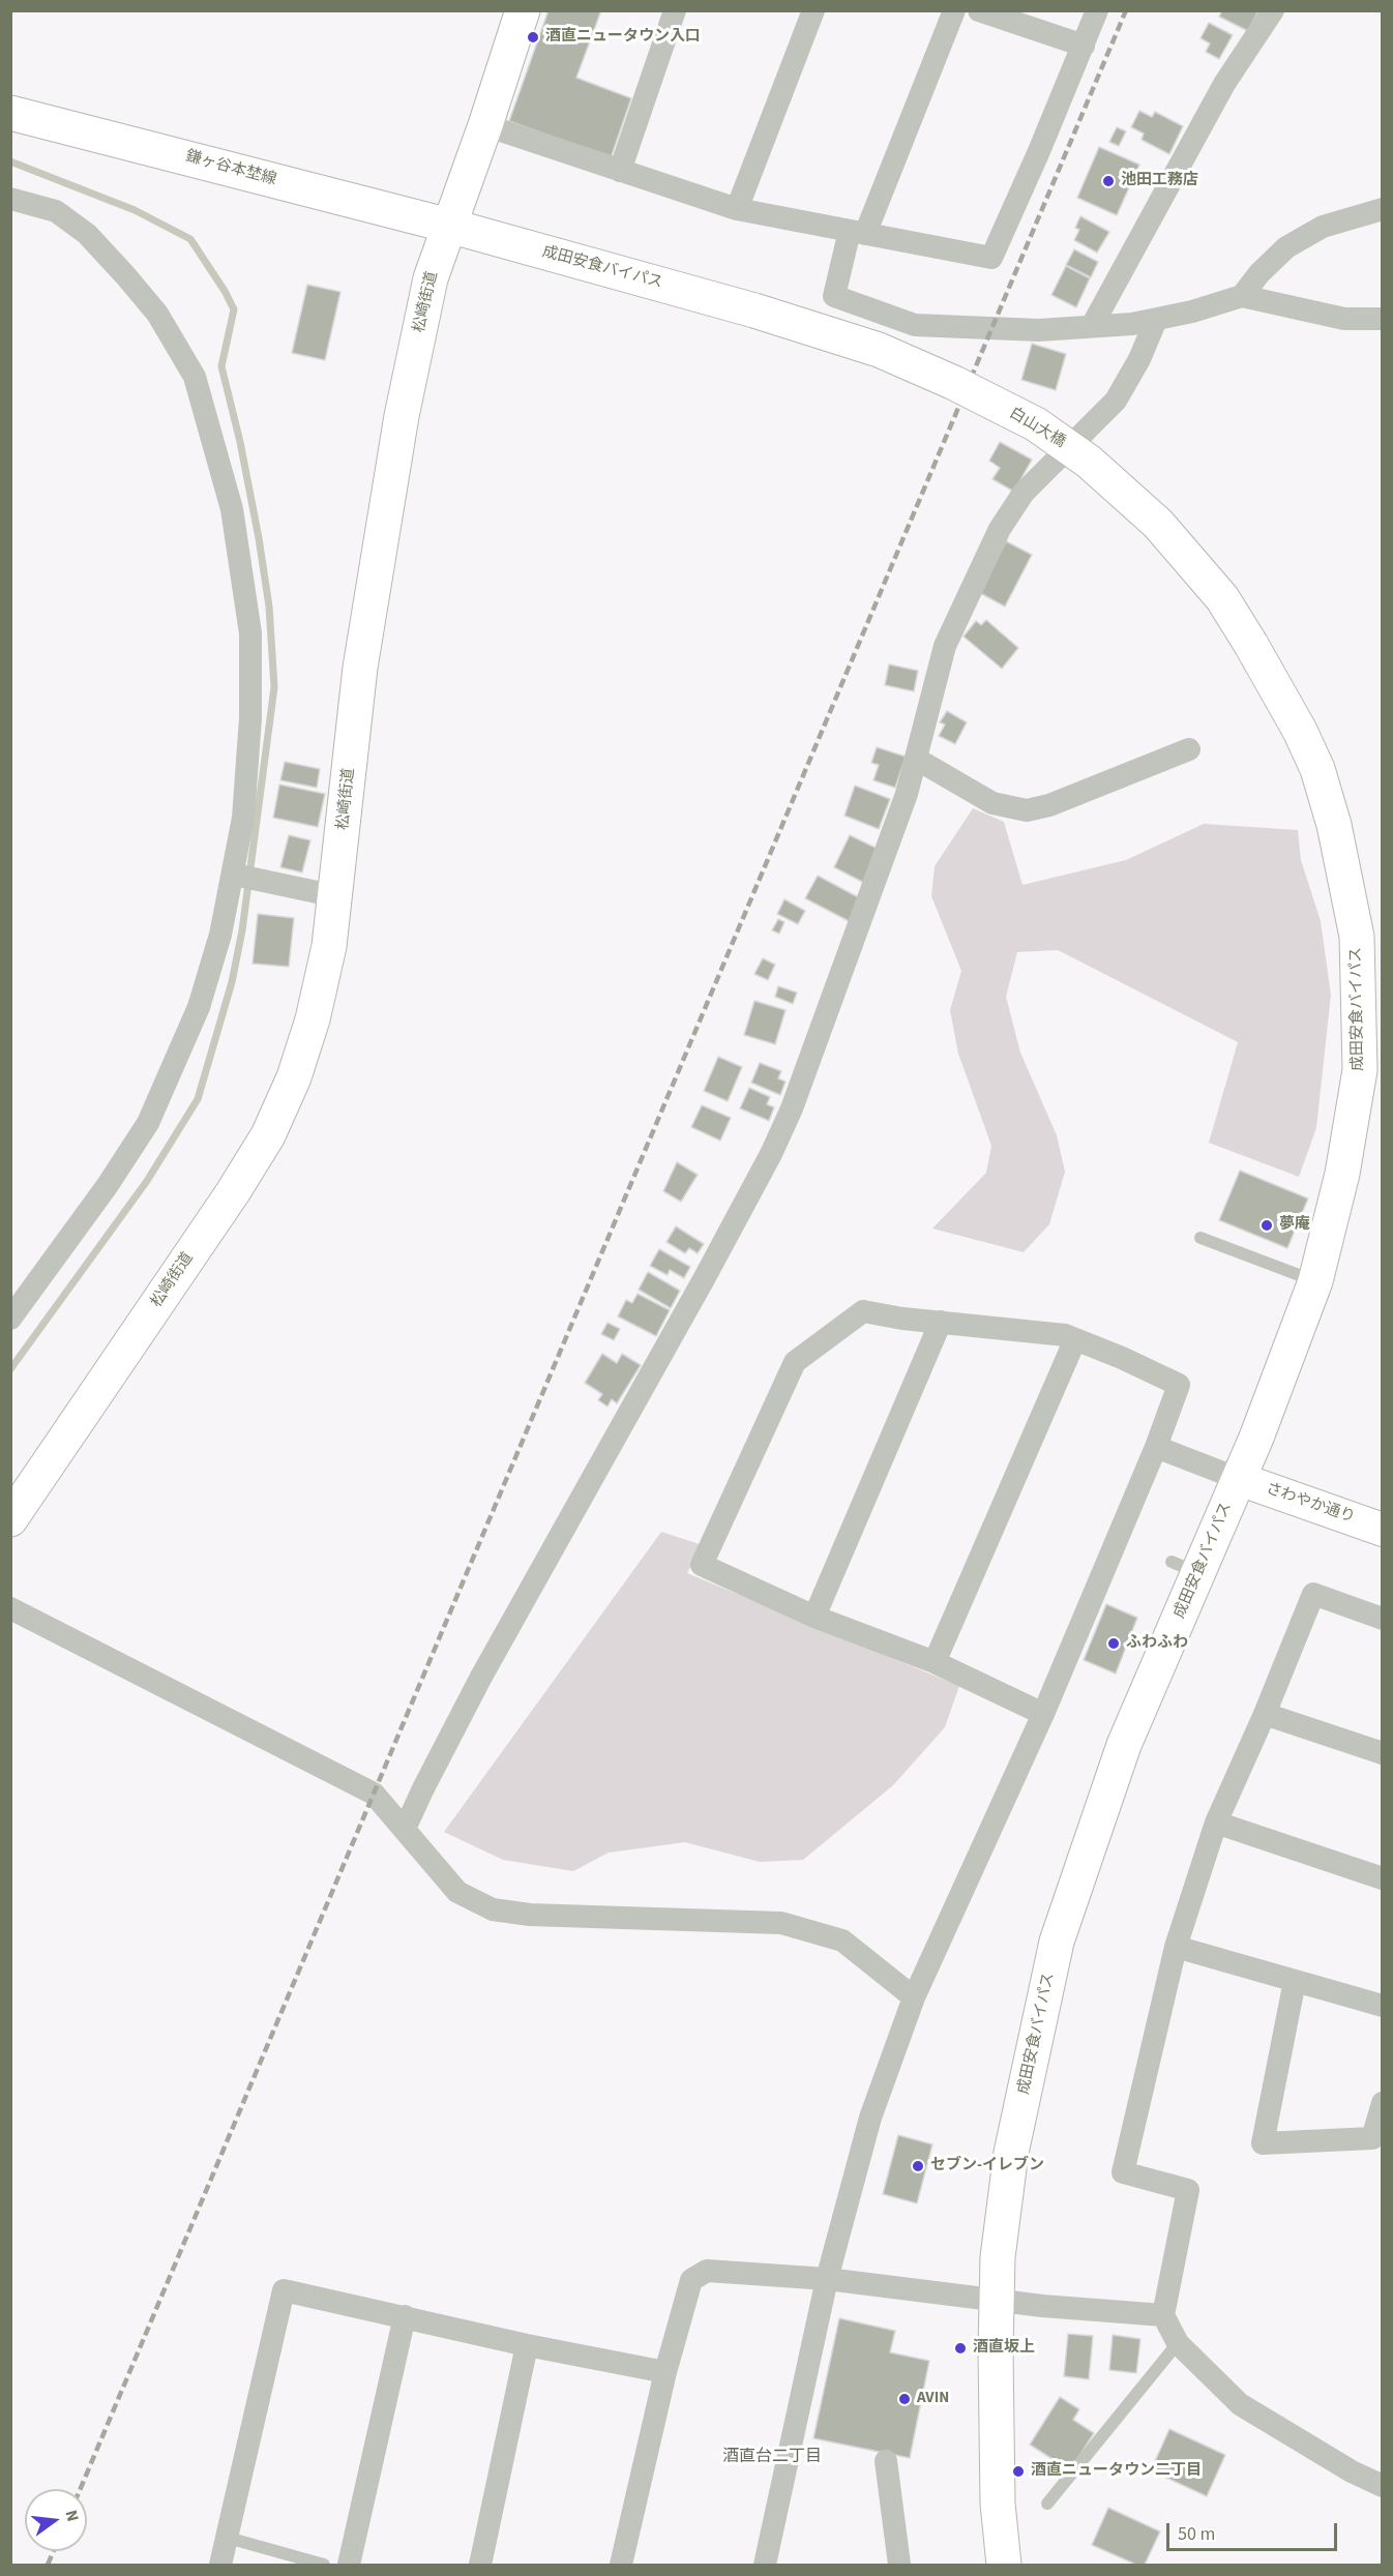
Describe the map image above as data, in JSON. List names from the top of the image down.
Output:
{
  "streets": {
    "main road": [
      "鎌ヶ谷本埜線",
      "成田安食バイパス",
      "松崎街道",
      "白山大橋"
    ],
    "street": ["さわやか通り"]
  },
  "crossings": [
    ["鎌ヶ谷本埜線", "成田安食バイパス"],
    ["鎌ヶ谷本埜線", "松崎街道"],
    ["成田安食バイパス", "松崎街道"],
    ["成田安食バイパス", "白山大橋"],
    ["成田安食バイパス", "さわやか通り"]
  ],
  "districts": ["酒直台二丁目"],
  "places": [
    "酒直ニュータウン入口",
    "池田工務店",
    "夢庵",
    "ふわふわ",
    "セブン-イレブン",
    "酒直坂上",
    "AVIN",
    "酒直ニュータウン二丁目"
  ],
  "scale_bar": "50 m",
  "north": "right"
}
